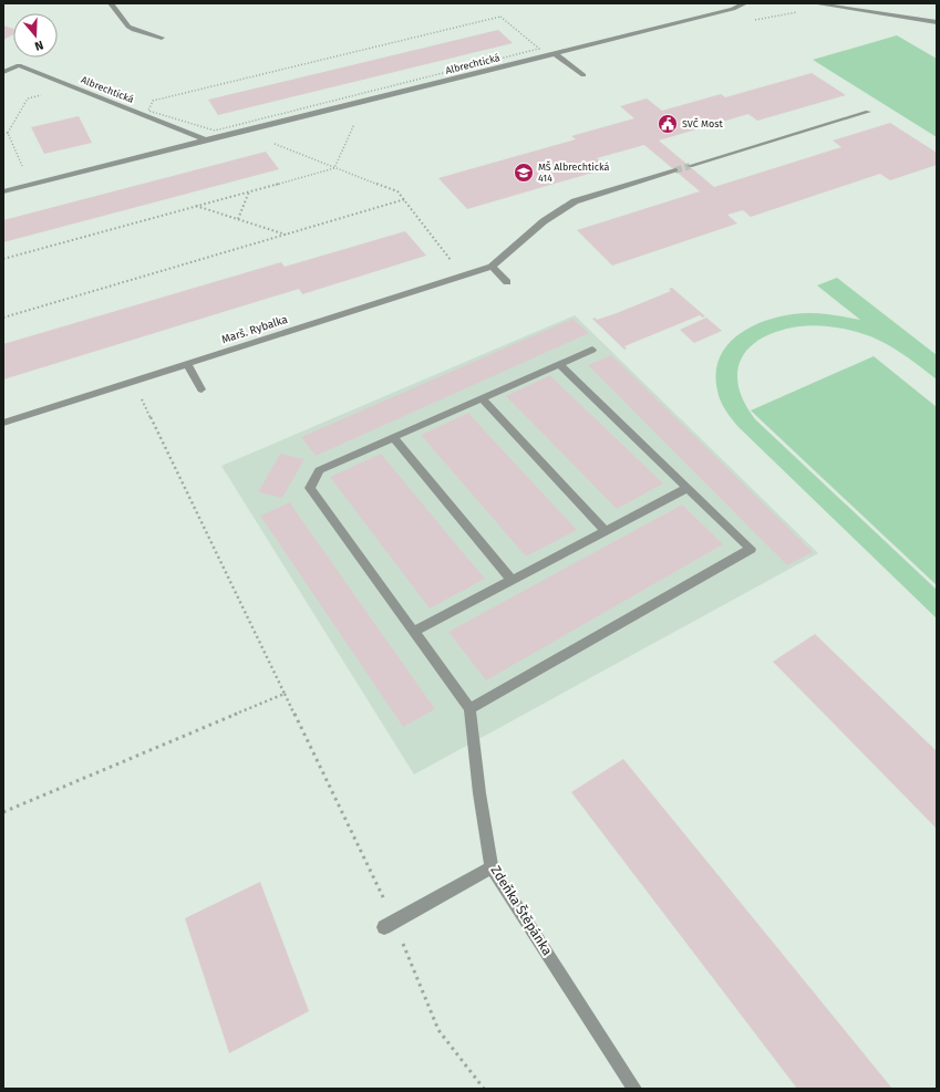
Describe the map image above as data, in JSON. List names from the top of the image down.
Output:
{
  "streets": {
    "street": ["Albrechtická", "Marš. Rybalka", "Zdeňka Štěpánka"]
  },
  "places": {
    "public building": ["SVČ Most"],
    "school or university": ["MŠ Albrechtická 414"]
  },
  "north": "bottom"
}
